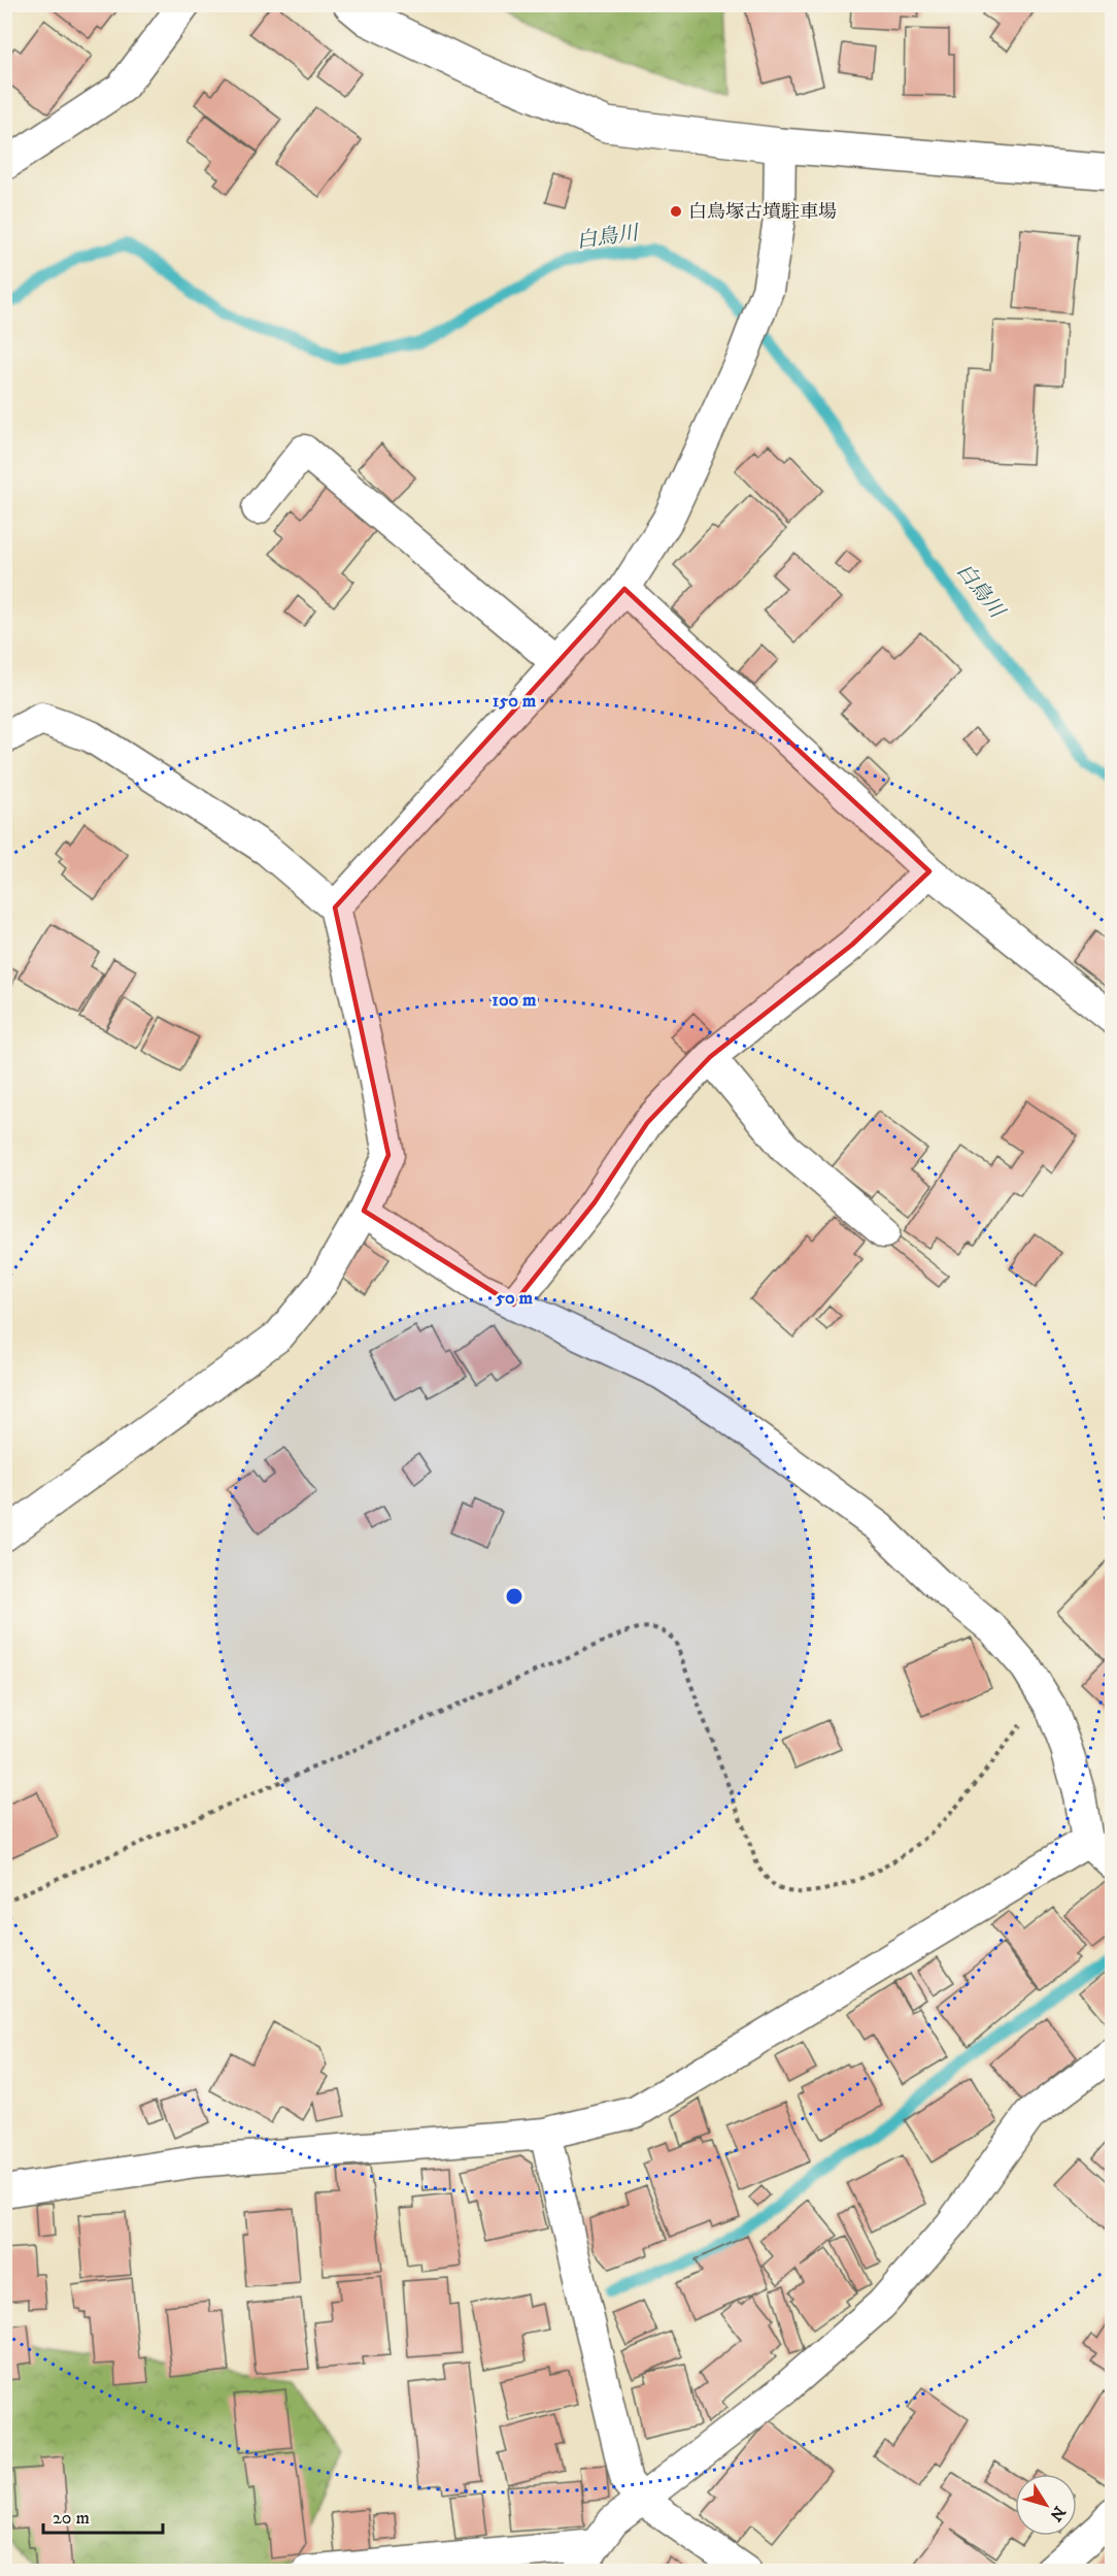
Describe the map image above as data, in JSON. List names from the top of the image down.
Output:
{
  "water": ["白鳥川"],
  "places": ["白鳥塚古墳駐車場"],
  "scale_bar": "20 m",
  "north": "bottom right",
  "rings": ["150 m", "100 m", "50 m"]
}
